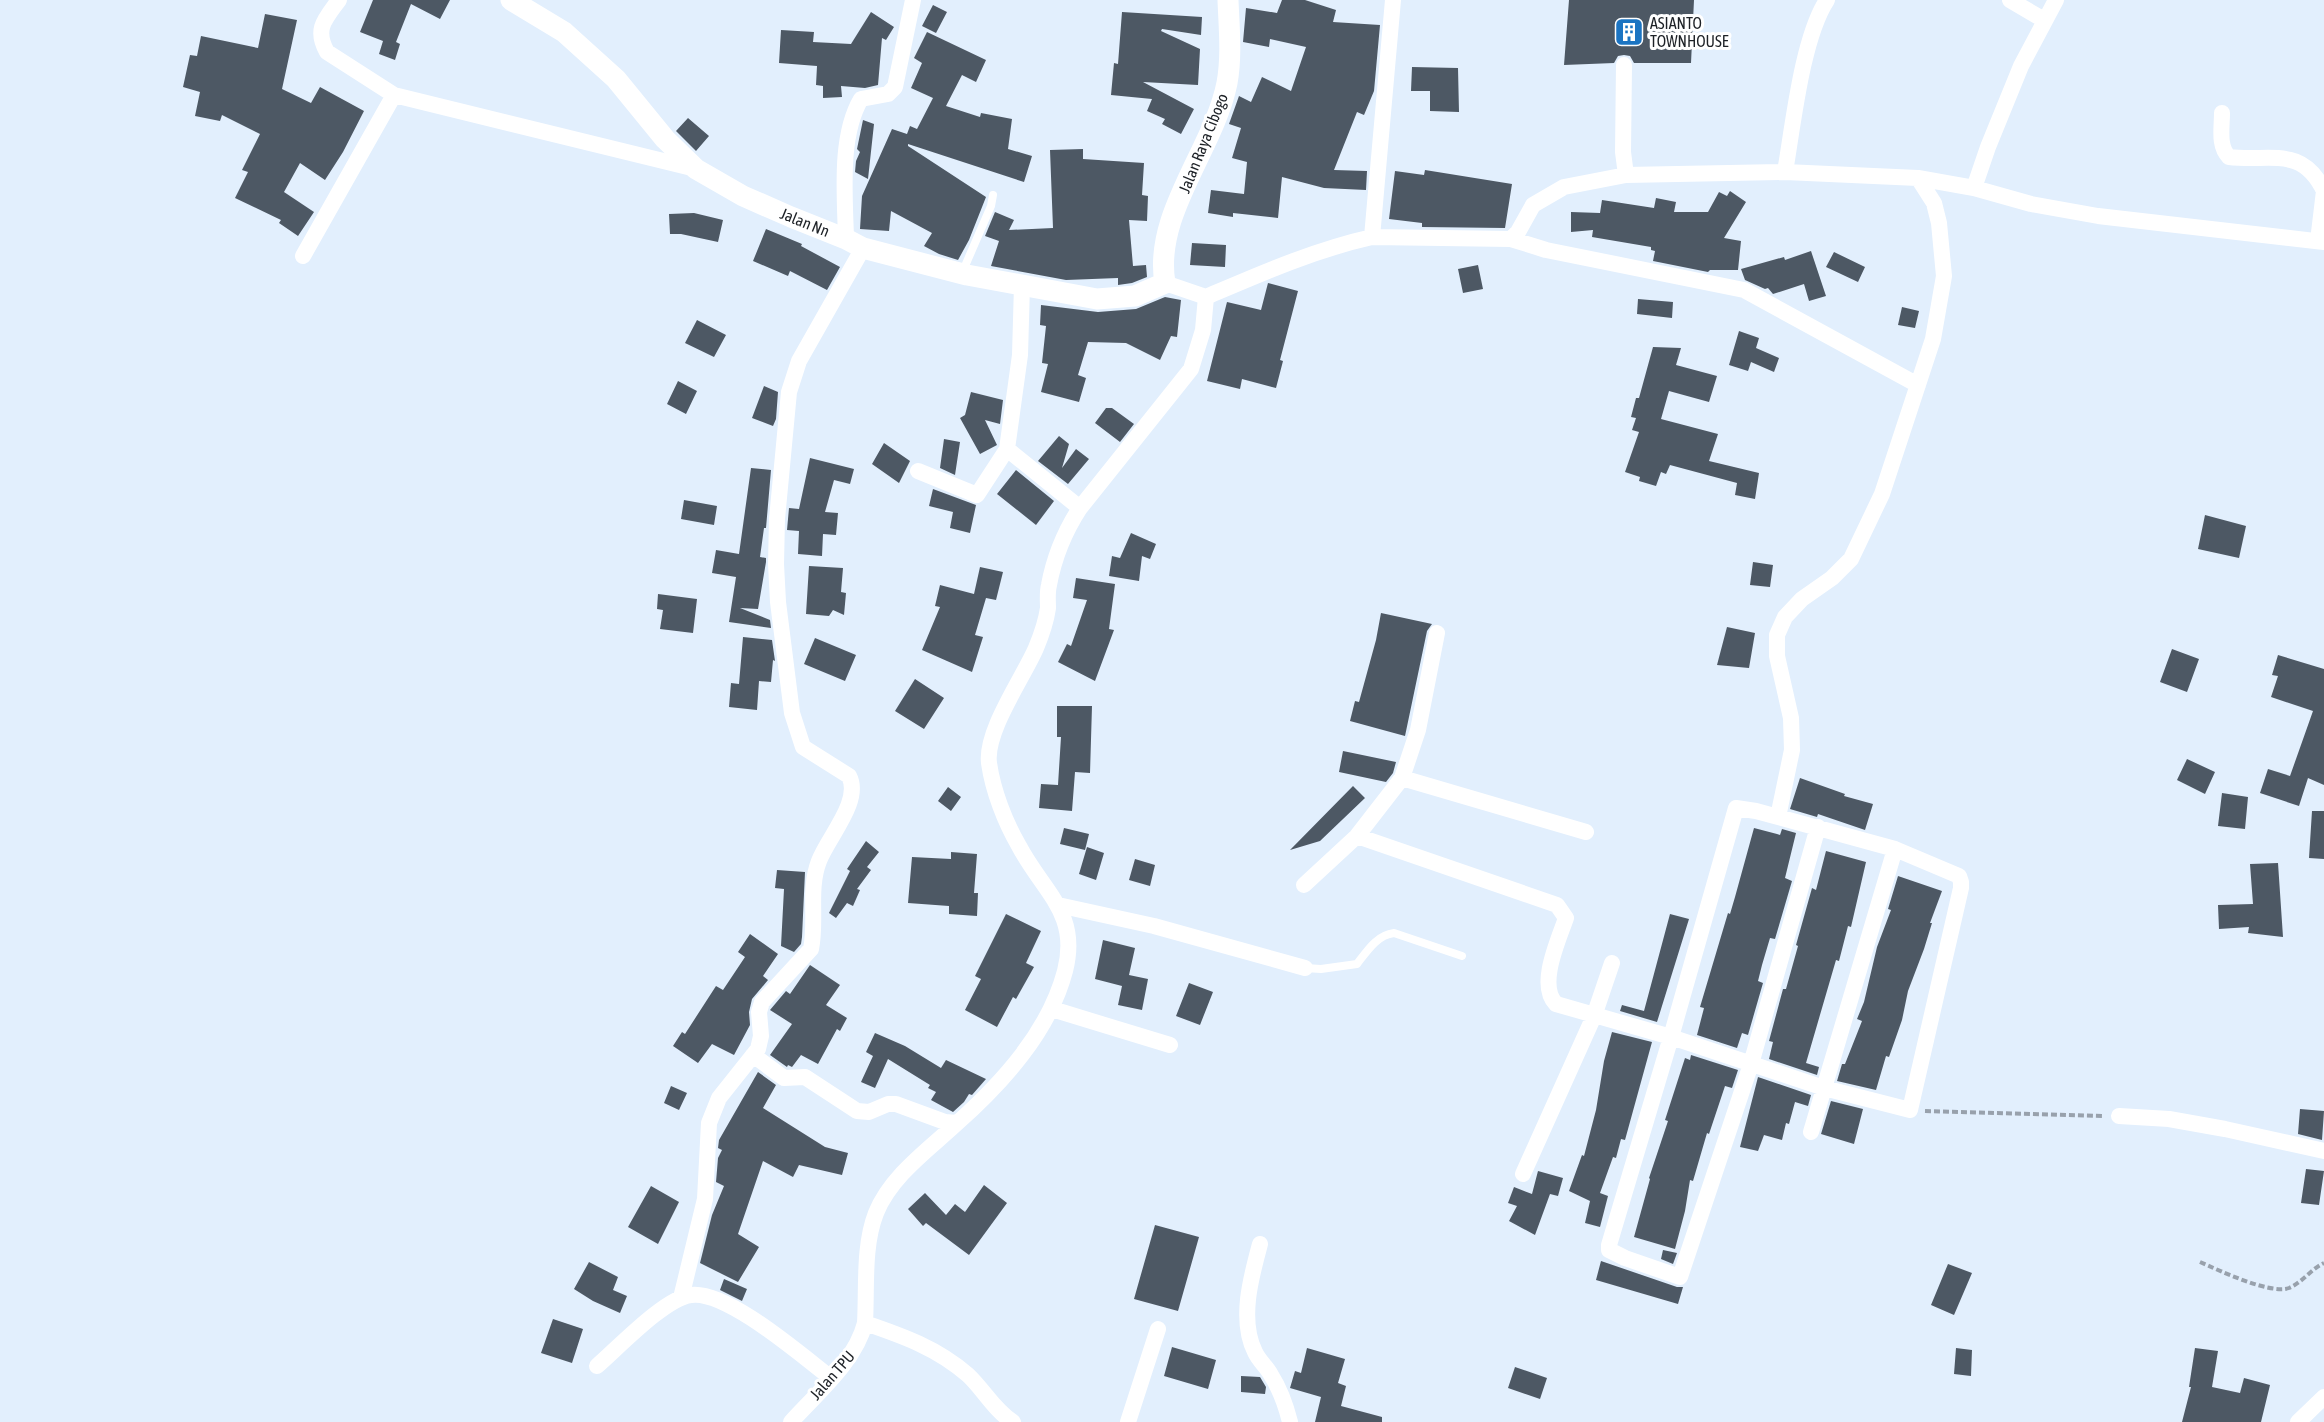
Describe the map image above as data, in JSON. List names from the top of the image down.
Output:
{
  "streets": {
    "street": ["Jalan Raya Cibogo", "Jalan Nn", "Jalan TPU"]
  },
  "crossings": [
    ["Jalan Raya Cibogo", "Jalan Nn"]
  ],
  "places": {
    "building": ["ASIANTO TOWNHOUSE"]
  }
}
